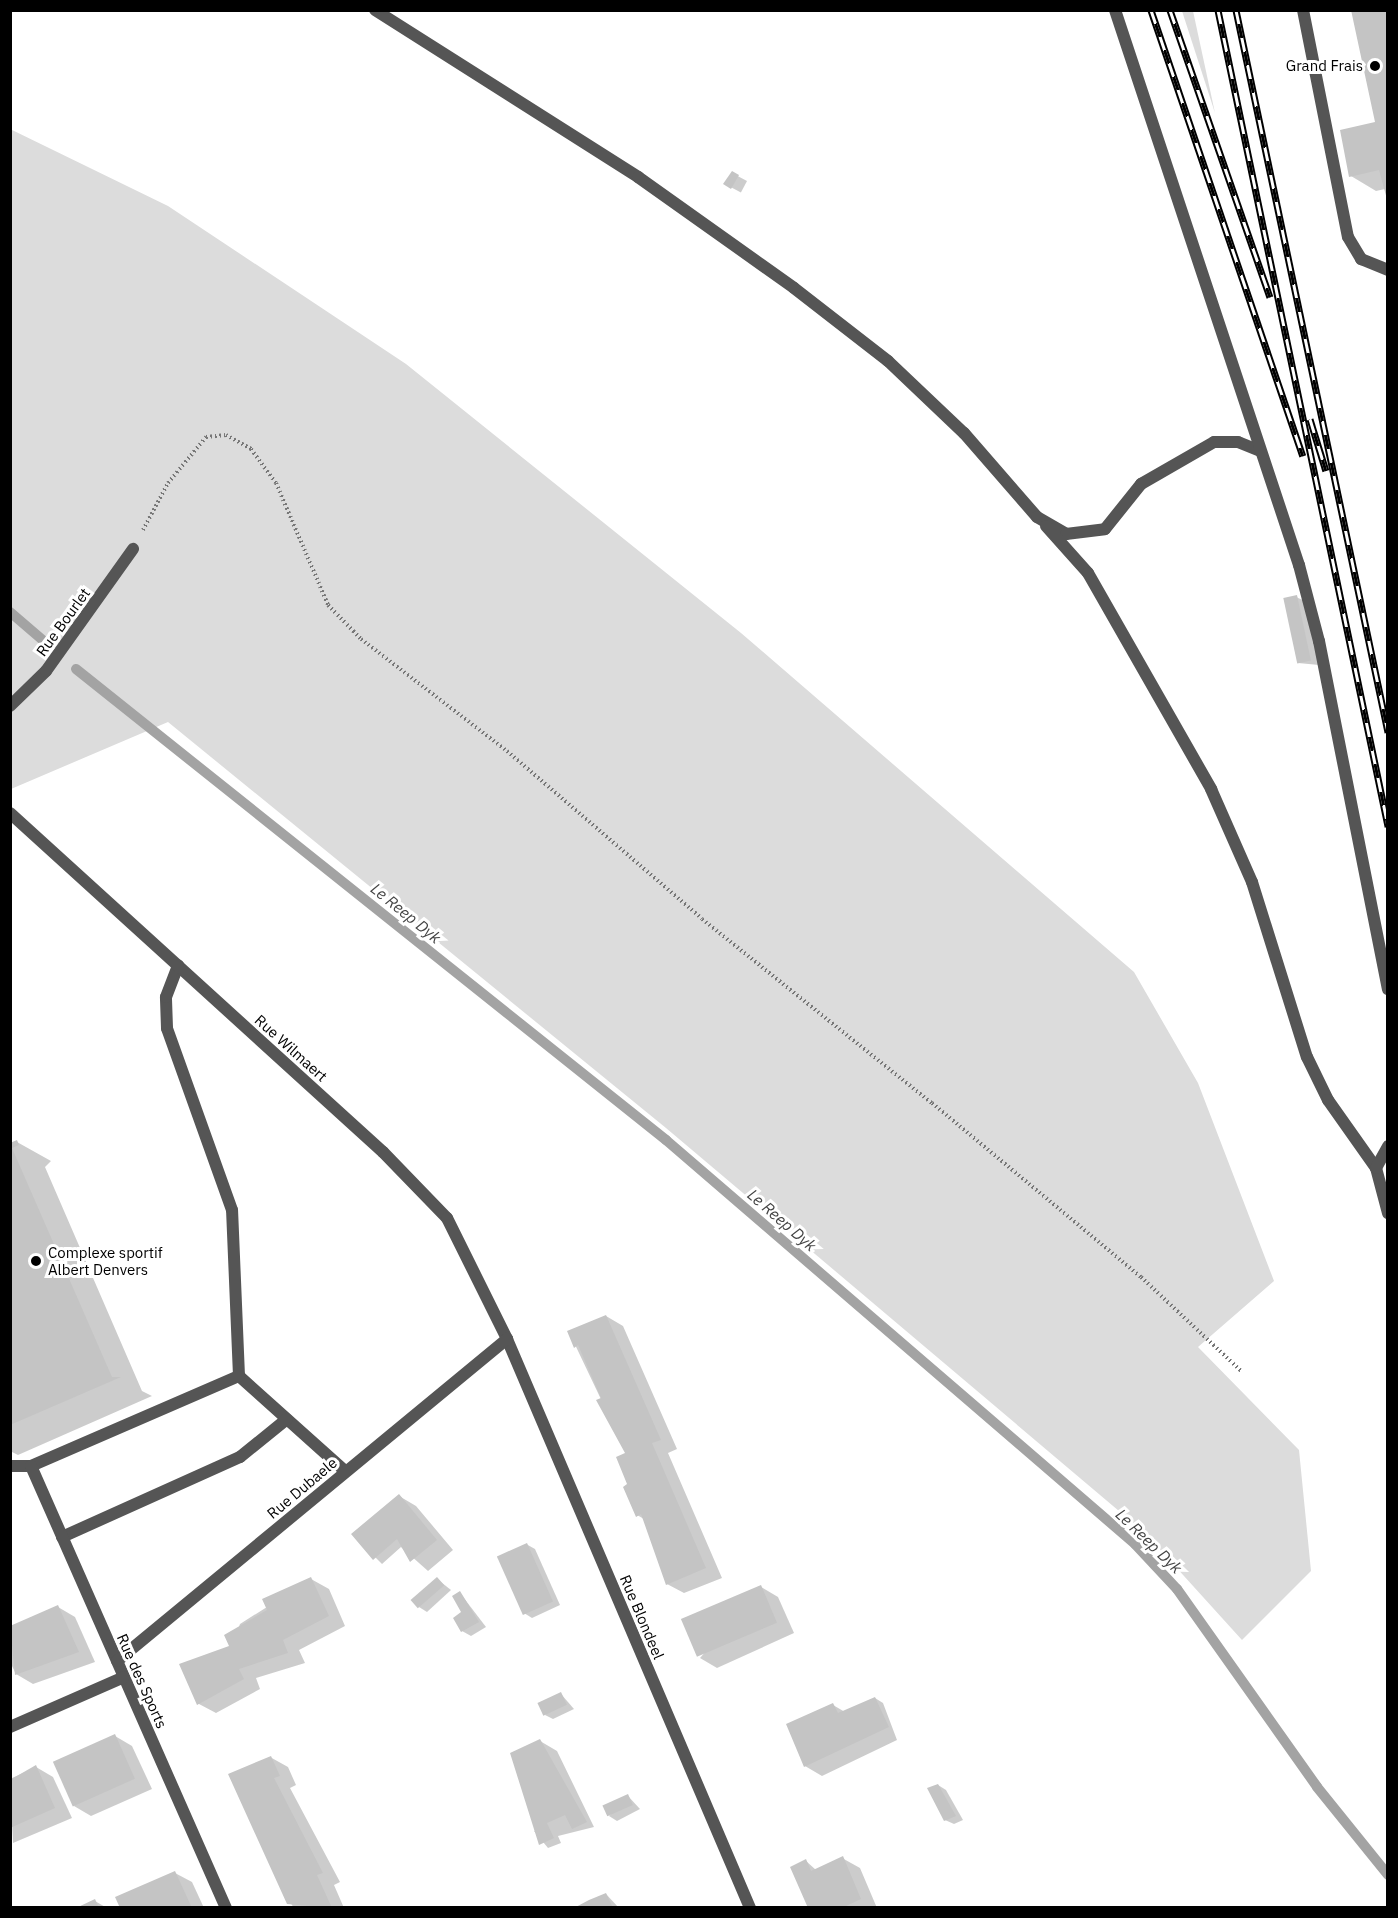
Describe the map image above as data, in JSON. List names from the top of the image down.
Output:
{
  "streets": {
    "street": [
      "Rue Bourlet",
      "Rue Wilmaert",
      "Rue Dubaele",
      "Rue Blondeel",
      "Rue des Sports"
    ]
  },
  "crossings": [
    ["Rue Wilmaert", "Rue Dubaele"],
    ["Rue Wilmaert", "Rue Blondeel"],
    ["Rue Dubaele", "Rue Blondeel"],
    ["Rue Dubaele", "Rue des Sports"]
  ],
  "water": ["Le Reep Dyk"],
  "places": ["Grand Frais", "Complexe sportif Albert Denvers"]
}
